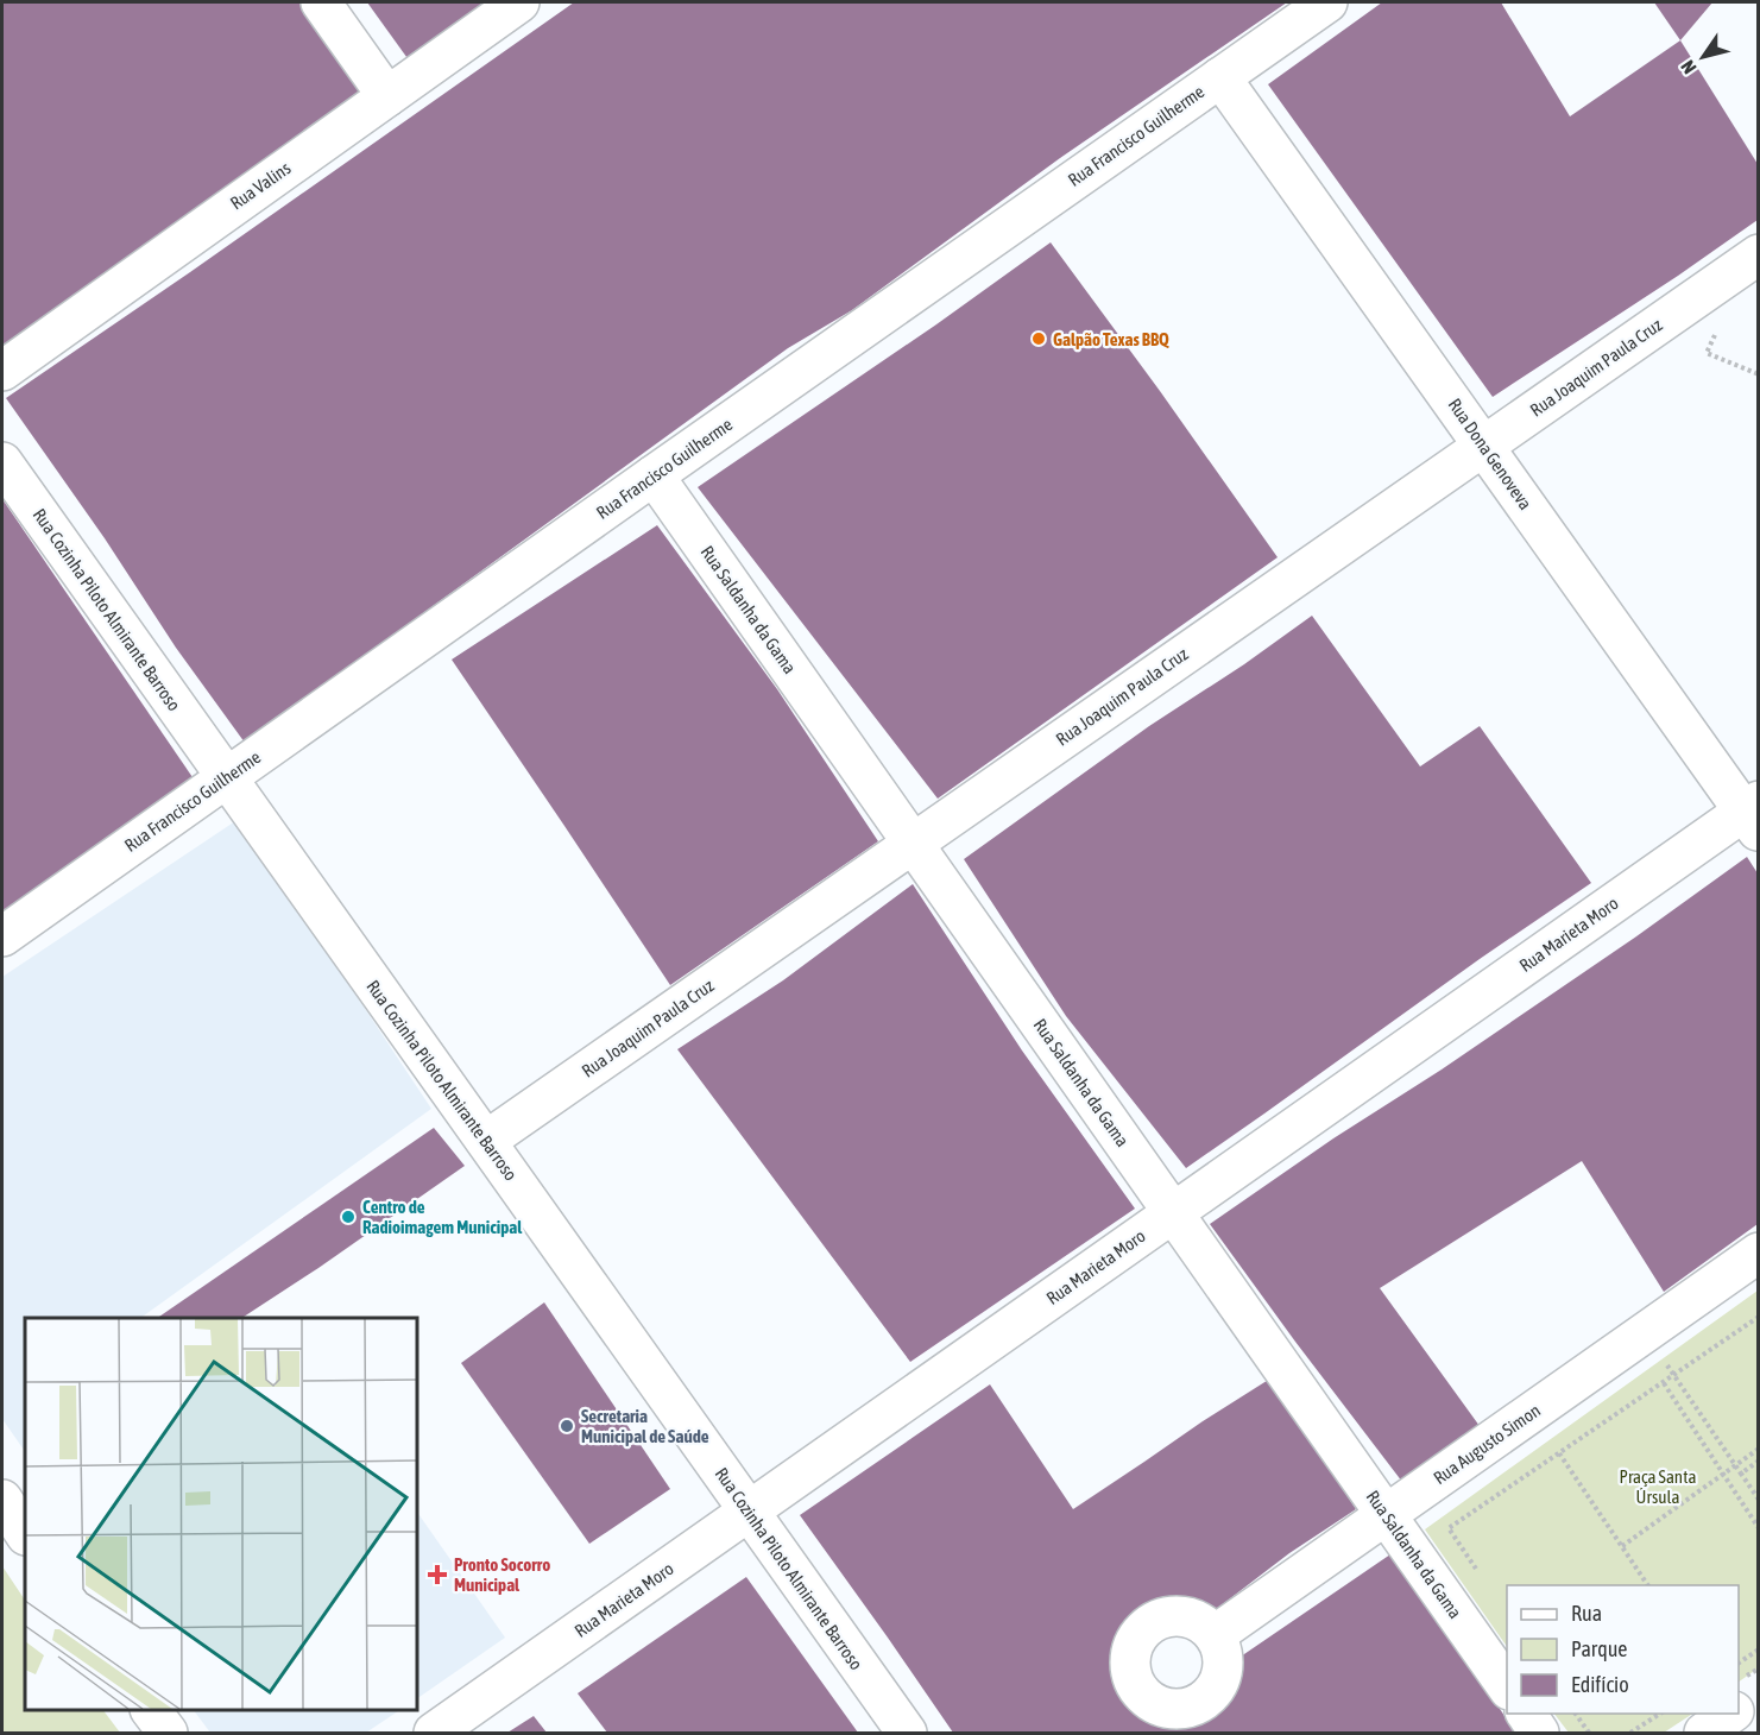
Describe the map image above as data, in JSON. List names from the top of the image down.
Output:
{
  "streets": {
    "street": [
      "Rua Francisco Guilherme",
      "Rua Valins",
      "Rua Joaquim Paula Cruz",
      "Rua Dona Genoveva",
      "Rua Cozinha Piloto Almirante Barroso",
      "Rua Saldanha da Gama",
      "Rua Marieta Moro",
      "Rua Augusto Simon"
    ]
  },
  "crossings": [
    ["Rua Francisco Guilherme", "Rua Dona Genoveva"],
    ["Rua Francisco Guilherme", "Rua Cozinha Piloto Almirante Barroso"],
    ["Rua Francisco Guilherme", "Rua Saldanha da Gama"],
    ["Rua Joaquim Paula Cruz", "Rua Dona Genoveva"],
    ["Rua Joaquim Paula Cruz", "Rua Cozinha Piloto Almirante Barroso"],
    ["Rua Joaquim Paula Cruz", "Rua Saldanha da Gama"],
    ["Rua Dona Genoveva", "Rua Marieta Moro"],
    ["Rua Cozinha Piloto Almirante Barroso", "Rua Marieta Moro"],
    ["Rua Saldanha da Gama", "Rua Marieta Moro"],
    ["Rua Saldanha da Gama", "Rua Augusto Simon"]
  ],
  "parks": ["Praça Santa Úrsula"],
  "places": {
    "other": ["Galpão Texas BBQ", "Centro de Radioimagem Municipal", "Secretaria Municipal de Saúde"],
    "health": ["Pronto Socorro Municipal"]
  },
  "legend": ["Rua", "Parque", "Edifício"],
  "north": "bottom left"
}
